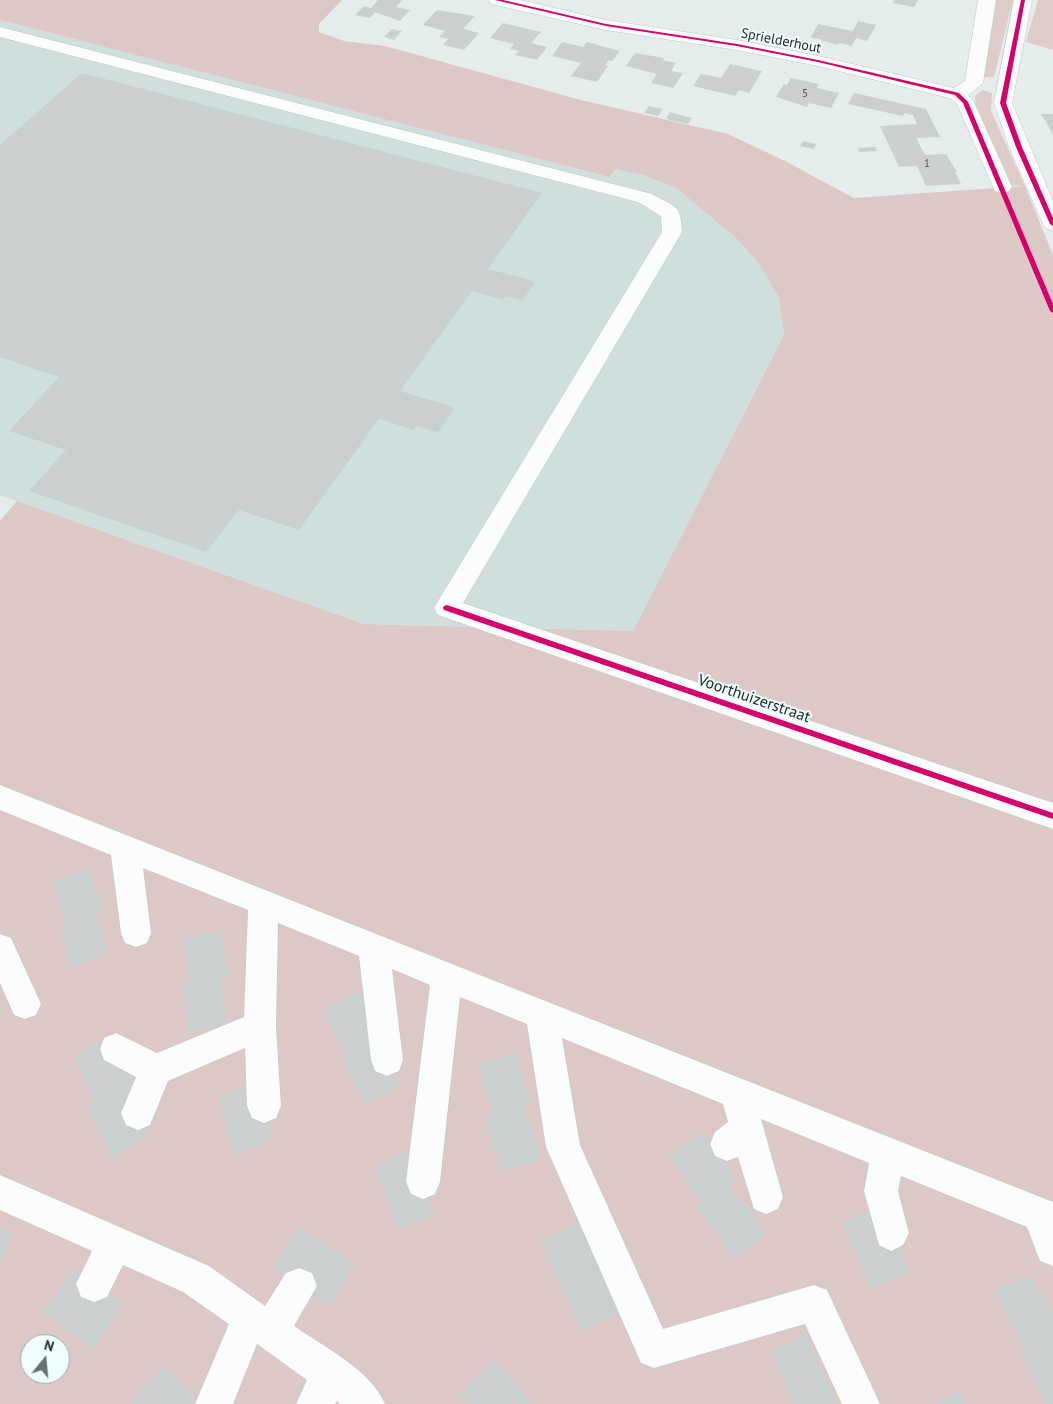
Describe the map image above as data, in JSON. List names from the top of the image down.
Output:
{
  "streets": {
    "street": ["Sprielderhout", "Voorthuizerstraat"]
  },
  "house_numbers": ["5", "1"],
  "north": "top"
}
